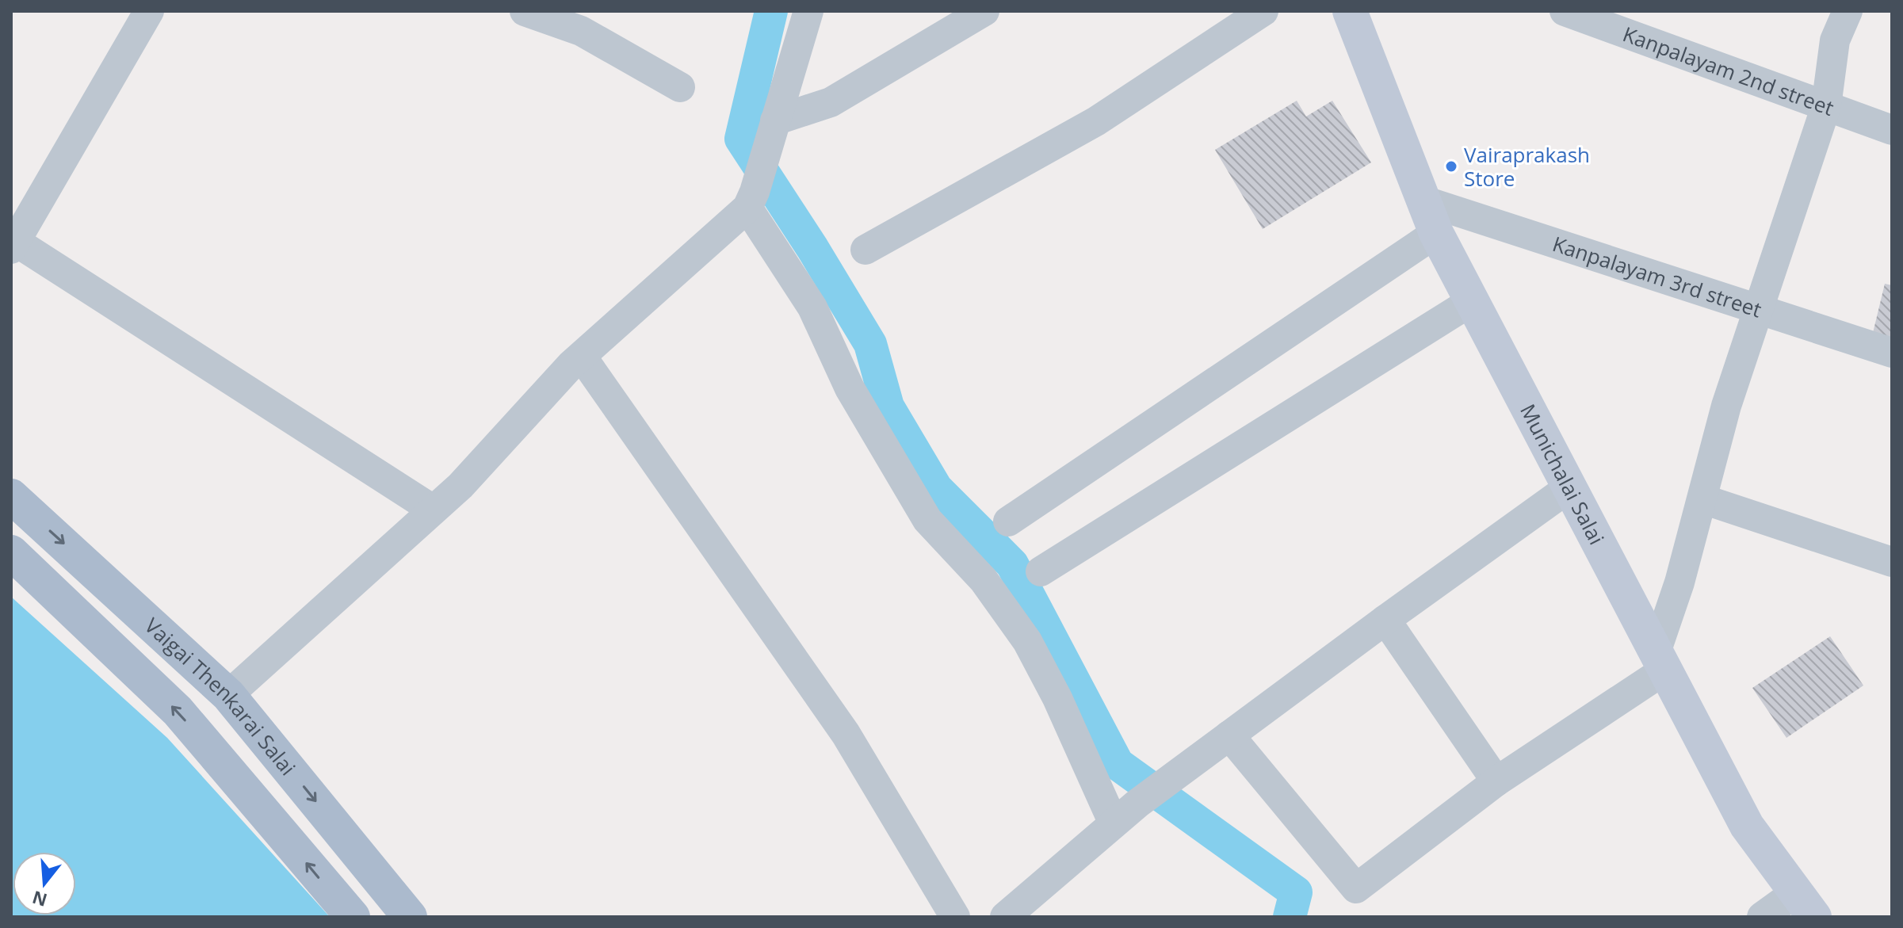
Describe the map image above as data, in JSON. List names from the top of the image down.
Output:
{
  "streets": {
    "main road": ["Munichalai Salai", "Vaigai Thenkarai Salai"],
    "street": ["Kanpalayam 2nd street", "Kanpalayam 3rd street"]
  },
  "crossings": [
    ["Kanpalayam 3rd street", "Munichalai Salai"]
  ],
  "places": ["Vairaprakash Store"],
  "north": "bottom"
}
